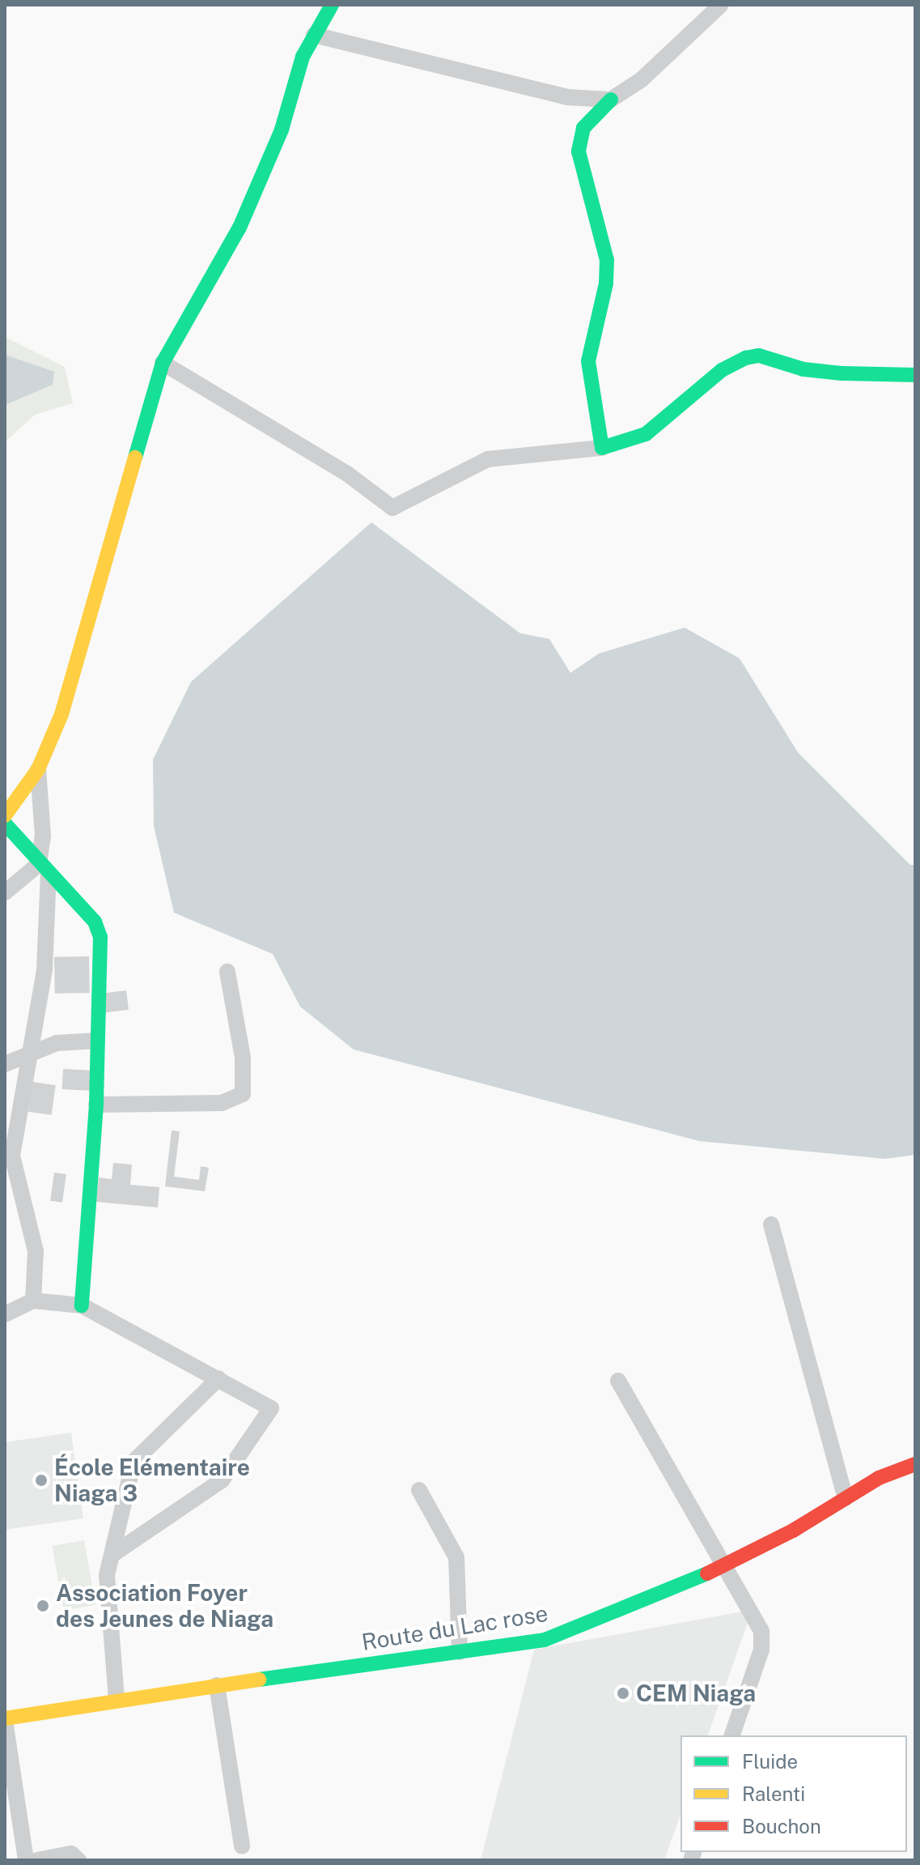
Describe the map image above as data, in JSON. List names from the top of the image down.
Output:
{
  "streets": {
    "street": ["Route du Lac rose"]
  },
  "places": ["École Elémentaire Niaga 3", "Association Foyer des Jeunes de Niaga", "CEM Niaga"],
  "legend": ["Fluide", "Ralenti", "Bouchon"]
}
